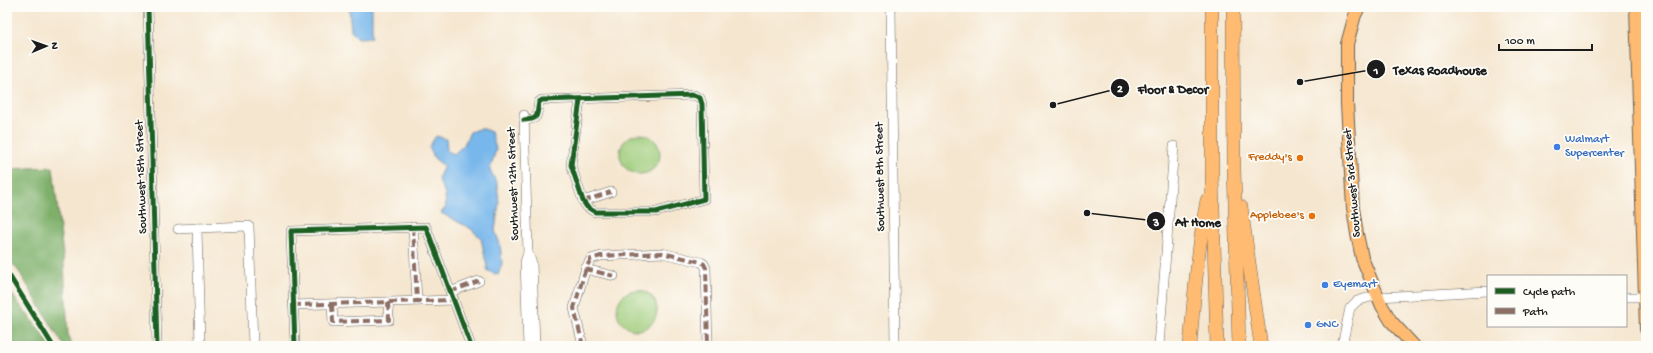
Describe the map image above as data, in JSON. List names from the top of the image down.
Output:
{
  "streets": {
    "main road": ["Southwest 3rd Street"],
    "street": ["Southwest 15th Street", "Southwest 8th Street", "Southwest 12th Street"]
  },
  "places": [
    "Texas Roadhouse",
    "Floor & Decor",
    "Walmart Supercenter",
    "Freddy's",
    "At Home",
    "Applebee's",
    "Eyemart",
    "GNC"
  ],
  "legend": ["Cycle path", "Path"],
  "scale_bar": "100 m",
  "north": "right"
}
